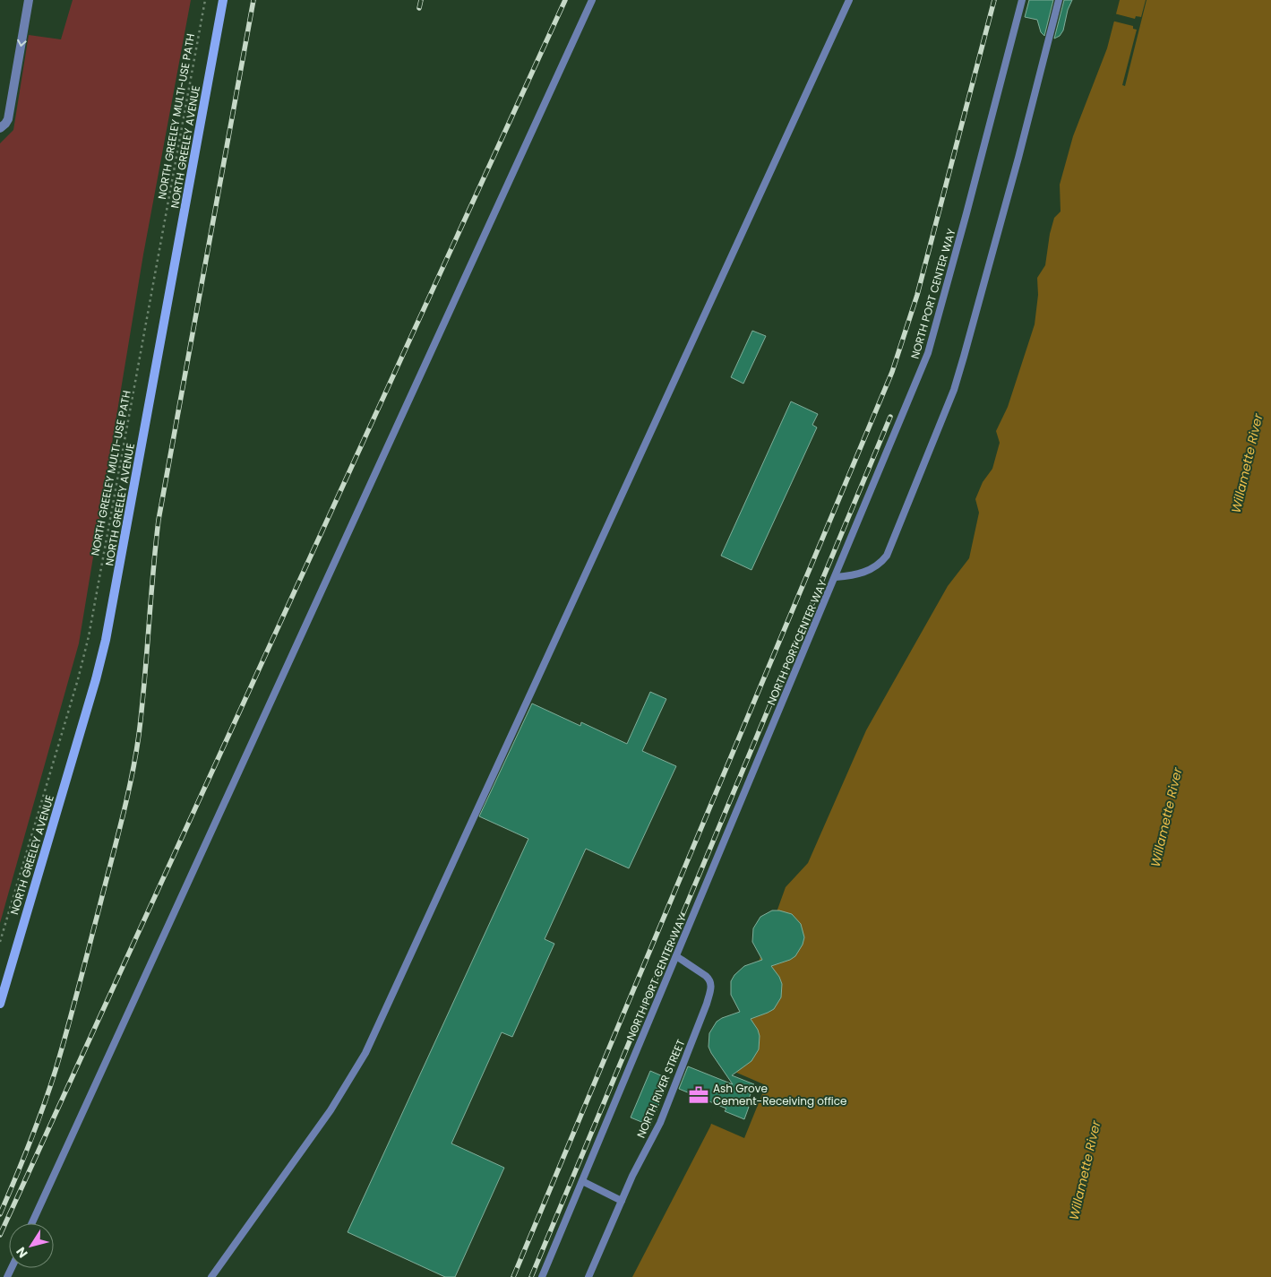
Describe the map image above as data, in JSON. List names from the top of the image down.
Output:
{
  "streets": {
    "main road": ["NORTH GREELEY AVENUE"],
    "lane": ["NORTH PORT CENTER WAY", "NORTH RIVER STREET"],
    "path": ["NORTH GREELEY MULTI-USE PATH"]
  },
  "crossings": [
    ["NORTH PORT CENTER WAY", "NORTH RIVER STREET"]
  ],
  "water": ["Willamette River"],
  "places": {
    "office": ["Ash Grove Cement-Receiving office"]
  },
  "north": "bottom left"
}
